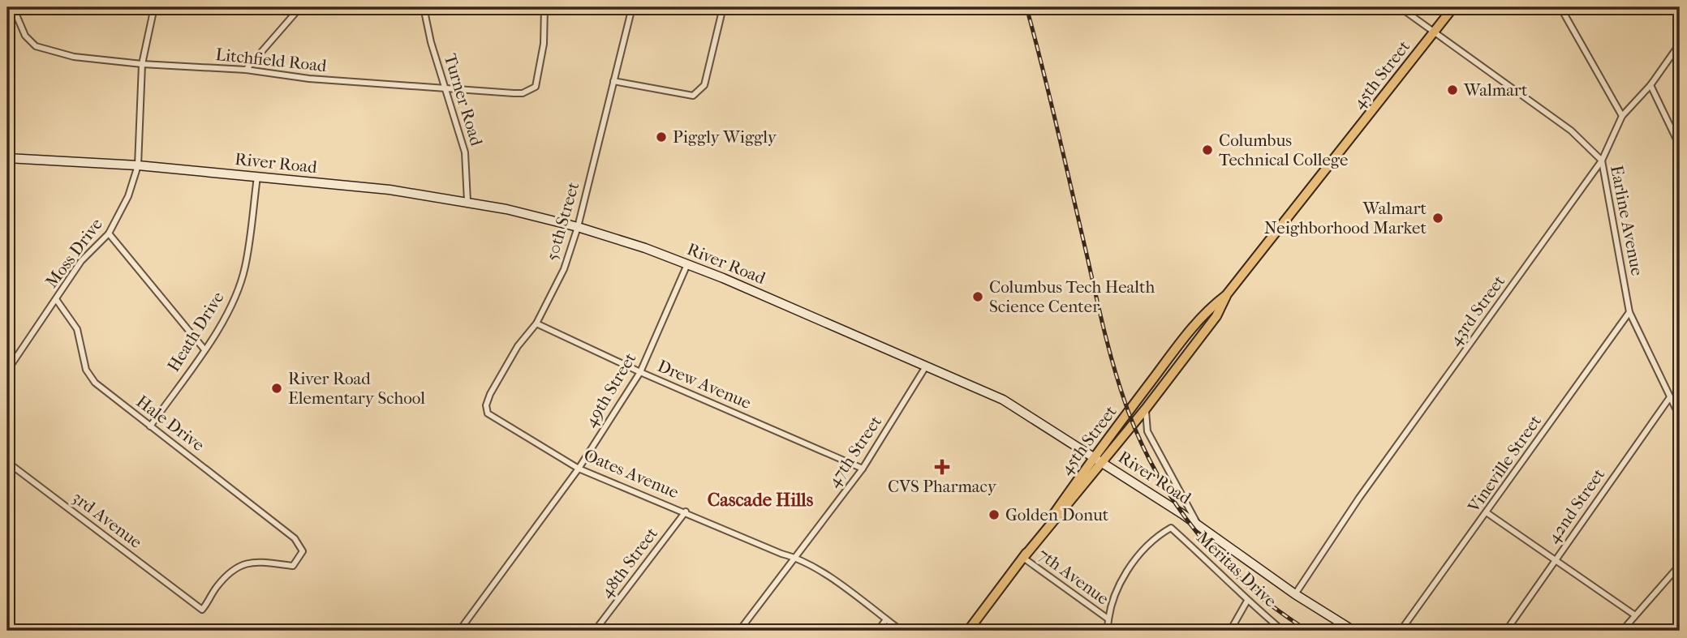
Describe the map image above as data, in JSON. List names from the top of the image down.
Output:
{
  "streets": {
    "main road": ["45th Street", "River Road"],
    "street": [
      "Litchfield Road",
      "Turner Road",
      "Earline Avenue",
      "50th Street",
      "Moss Drive",
      "43rd Street",
      "Heath Drive",
      "Drew Avenue",
      "49th Street",
      "Hale Drive",
      "47th Street",
      "Vineville Street",
      "Oates Avenue",
      "42nd Street",
      "3rd Avenue",
      "48th Street",
      "Meritas Drive",
      "7th Avenue"
    ]
  },
  "crossings": [
    ["Litchfield Road", "Turner Road"],
    ["Litchfield Road", "Moss Drive"],
    ["45th Street", "River Road"],
    ["45th Street", "Earline Avenue"],
    ["45th Street", "7th Avenue"],
    ["Turner Road", "River Road"],
    ["River Road", "50th Street"],
    ["River Road", "Moss Drive"],
    ["River Road", "43rd Street"],
    ["River Road", "Heath Drive"],
    ["River Road", "49th Street"],
    ["River Road", "47th Street"],
    ["Earline Avenue", "43rd Street"],
    ["Earline Avenue", "Vineville Street"],
    ["Earline Avenue", "42nd Street"],
    ["50th Street", "Drew Avenue"],
    ["50th Street", "Oates Avenue"],
    ["Moss Drive", "Hale Drive"],
    ["Heath Drive", "Hale Drive"],
    ["Drew Avenue", "49th Street"],
    ["Drew Avenue", "47th Street"],
    ["49th Street", "Oates Avenue"],
    ["Hale Drive", "3rd Avenue"],
    ["47th Street", "Oates Avenue"],
    ["Oates Avenue", "48th Street"],
    ["Meritas Drive", "7th Avenue"]
  ],
  "districts": ["Cascade Hills"],
  "places": {
    "other": [
      "Walmart",
      "Piggly Wiggly",
      "Columbus Technical College",
      "Walmart Neighborhood Market",
      "Columbus Tech Health Science Center",
      "River Road Elementary School",
      "Golden Donut"
    ],
    "health": ["CVS Pharmacy"]
  }
}
